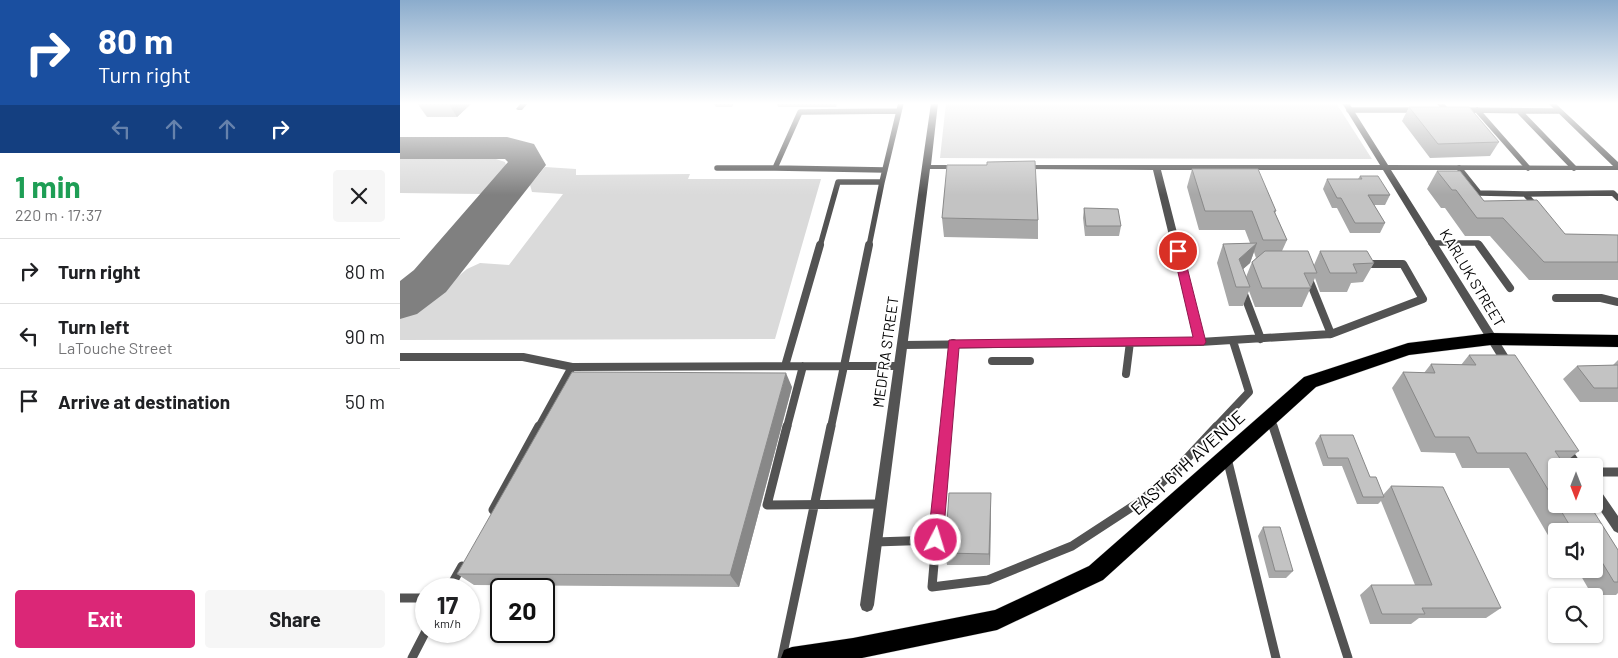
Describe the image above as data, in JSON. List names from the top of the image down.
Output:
{
  "streets": {
    "highway": ["EAST 6TH AVENUE"],
    "street": ["KARLUK STREET", "MEDFRA STREET"]
  },
  "crossings": [
    ["KARLUK STREET", "EAST 6TH AVENUE"]
  ],
  "north": "bottom",
  "page": {
    "turn": ["80 m", "Turn right"],
    "heading": ["1 min", "220 m · 17:37"],
    "list": [
      {
        "name": "Turn right",
        "value": "80 m"
      },
      {
        "name": "Turn left",
        "note": "LaTouche Street",
        "value": "90 m"
      },
      {
        "name": "Arrive at destination",
        "value": "50 m"
      }
    ],
    "speed": "17 km/h",
    "limit": "20",
    "buttons": ["Exit", "Share"]
  }
}
